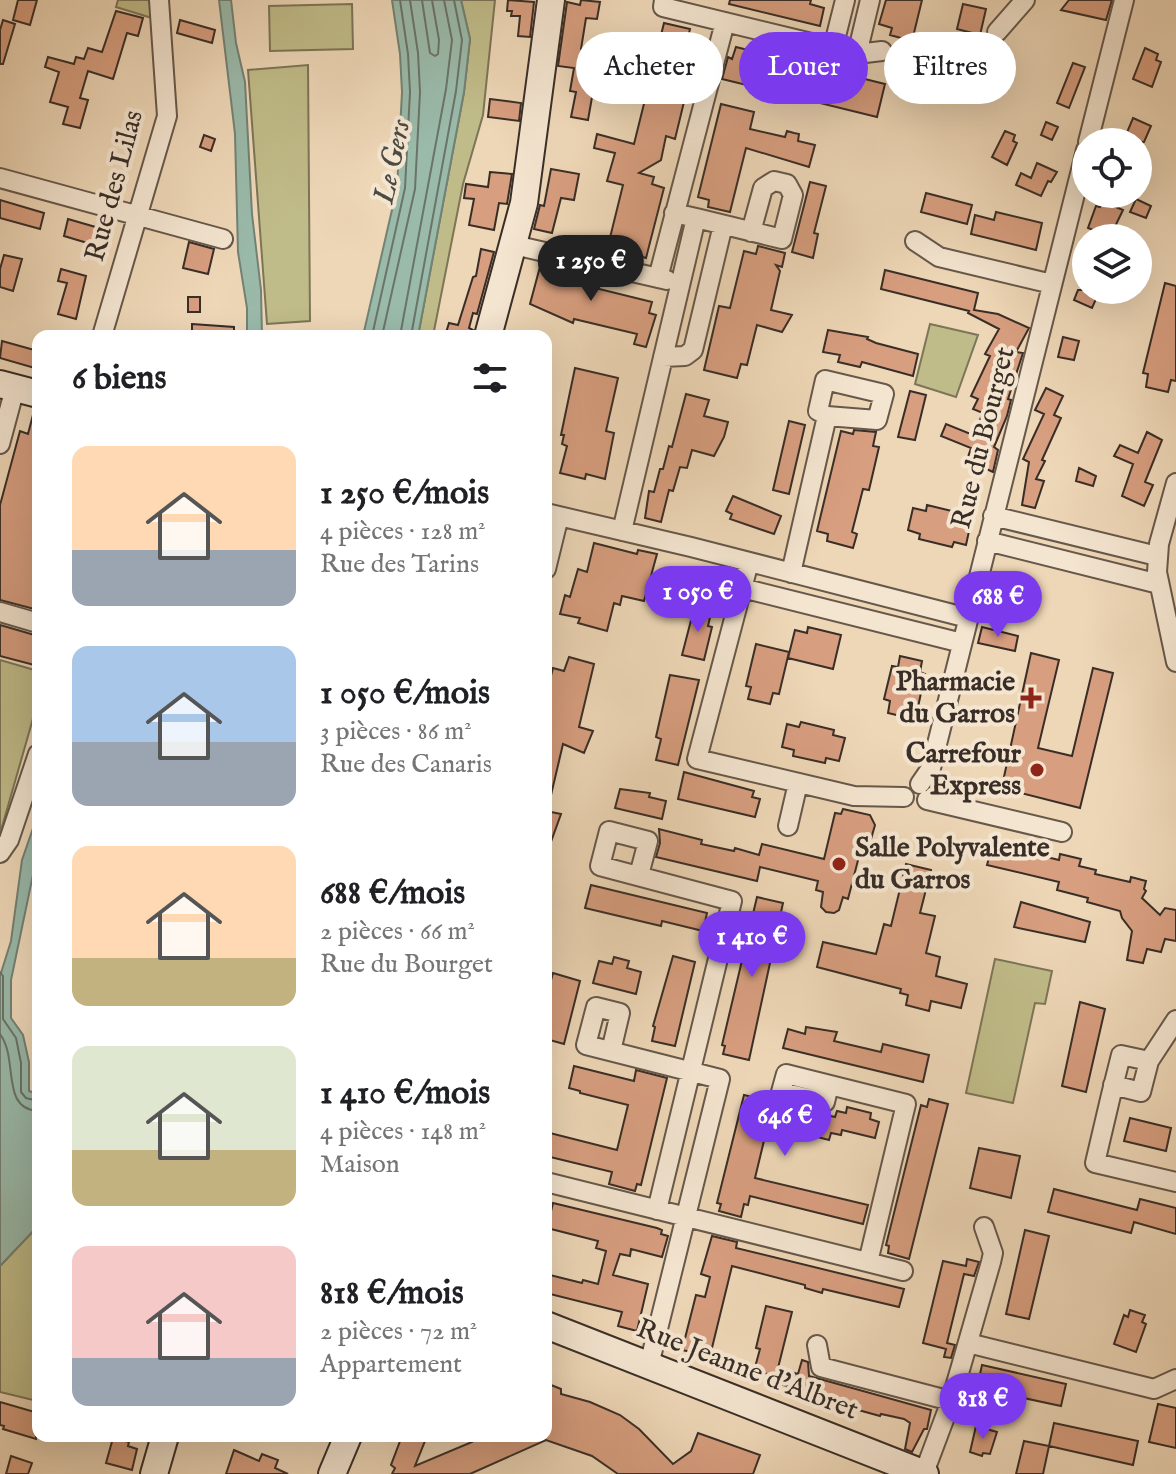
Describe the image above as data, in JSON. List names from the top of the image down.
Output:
{
  "streets": {
    "street": ["Rue des Lilas", "Rue du Bourget", "Rue Jeanne d'Albret"]
  },
  "water": ["Le Gers"],
  "places": {
    "health": ["Pharmacie du Garros"],
    "other": ["Carrefour Express", "Salle Polyvalente du Garros"]
  },
  "page": {
    "chip": ["Acheter", "Louer", "Filtres"],
    "price": [
      "1 250 €",
      "1 050 €",
      "688 €",
      "1 410 €",
      "646 €",
      "818 €"
    ],
    "heading": "6 biens",
    "list": [
      {
        "name": "1 250 €/mois",
        "note": "4 pièces · 128 m² · Rue des Tarins"
      },
      {
        "name": "1 050 €/mois",
        "note": "3 pièces · 86 m² · Rue des Canaris"
      },
      {
        "name": "688 €/mois",
        "note": "2 pièces · 66 m² · Rue du Bourget"
      },
      {
        "name": "1 410 €/mois",
        "note": "4 pièces · 148 m² · Maison"
      },
      {
        "name": "818 €/mois",
        "note": "2 pièces · 72 m² · Appartement"
      }
    ]
  }
}
